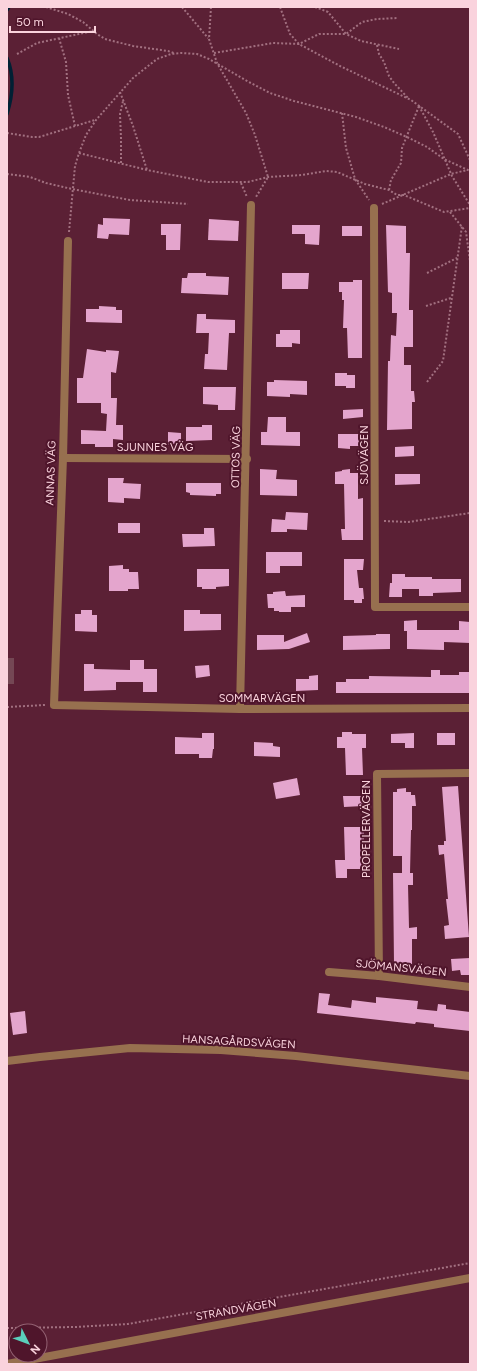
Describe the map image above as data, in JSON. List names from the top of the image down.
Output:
{
  "streets": {
    "street": [
      "SJUNNES VÄG",
      "SJÖVÄGEN",
      "OTTOS VÄG",
      "ANNAS VÄG",
      "SOMMARVÄGEN",
      "PROPELLERVÄGEN",
      "SJÖMANSVÄGEN",
      "HANSAGÅRDSVÄGEN",
      "STRANDVÄGEN"
    ]
  },
  "crossings": [
    ["SJUNNES VÄG", "OTTOS VÄG"],
    ["SJUNNES VÄG", "ANNAS VÄG"],
    ["OTTOS VÄG", "SOMMARVÄGEN"],
    ["ANNAS VÄG", "SOMMARVÄGEN"],
    ["PROPELLERVÄGEN", "SJÖMANSVÄGEN"]
  ],
  "scale_bar": "50 m",
  "north": "bottom right"
}
